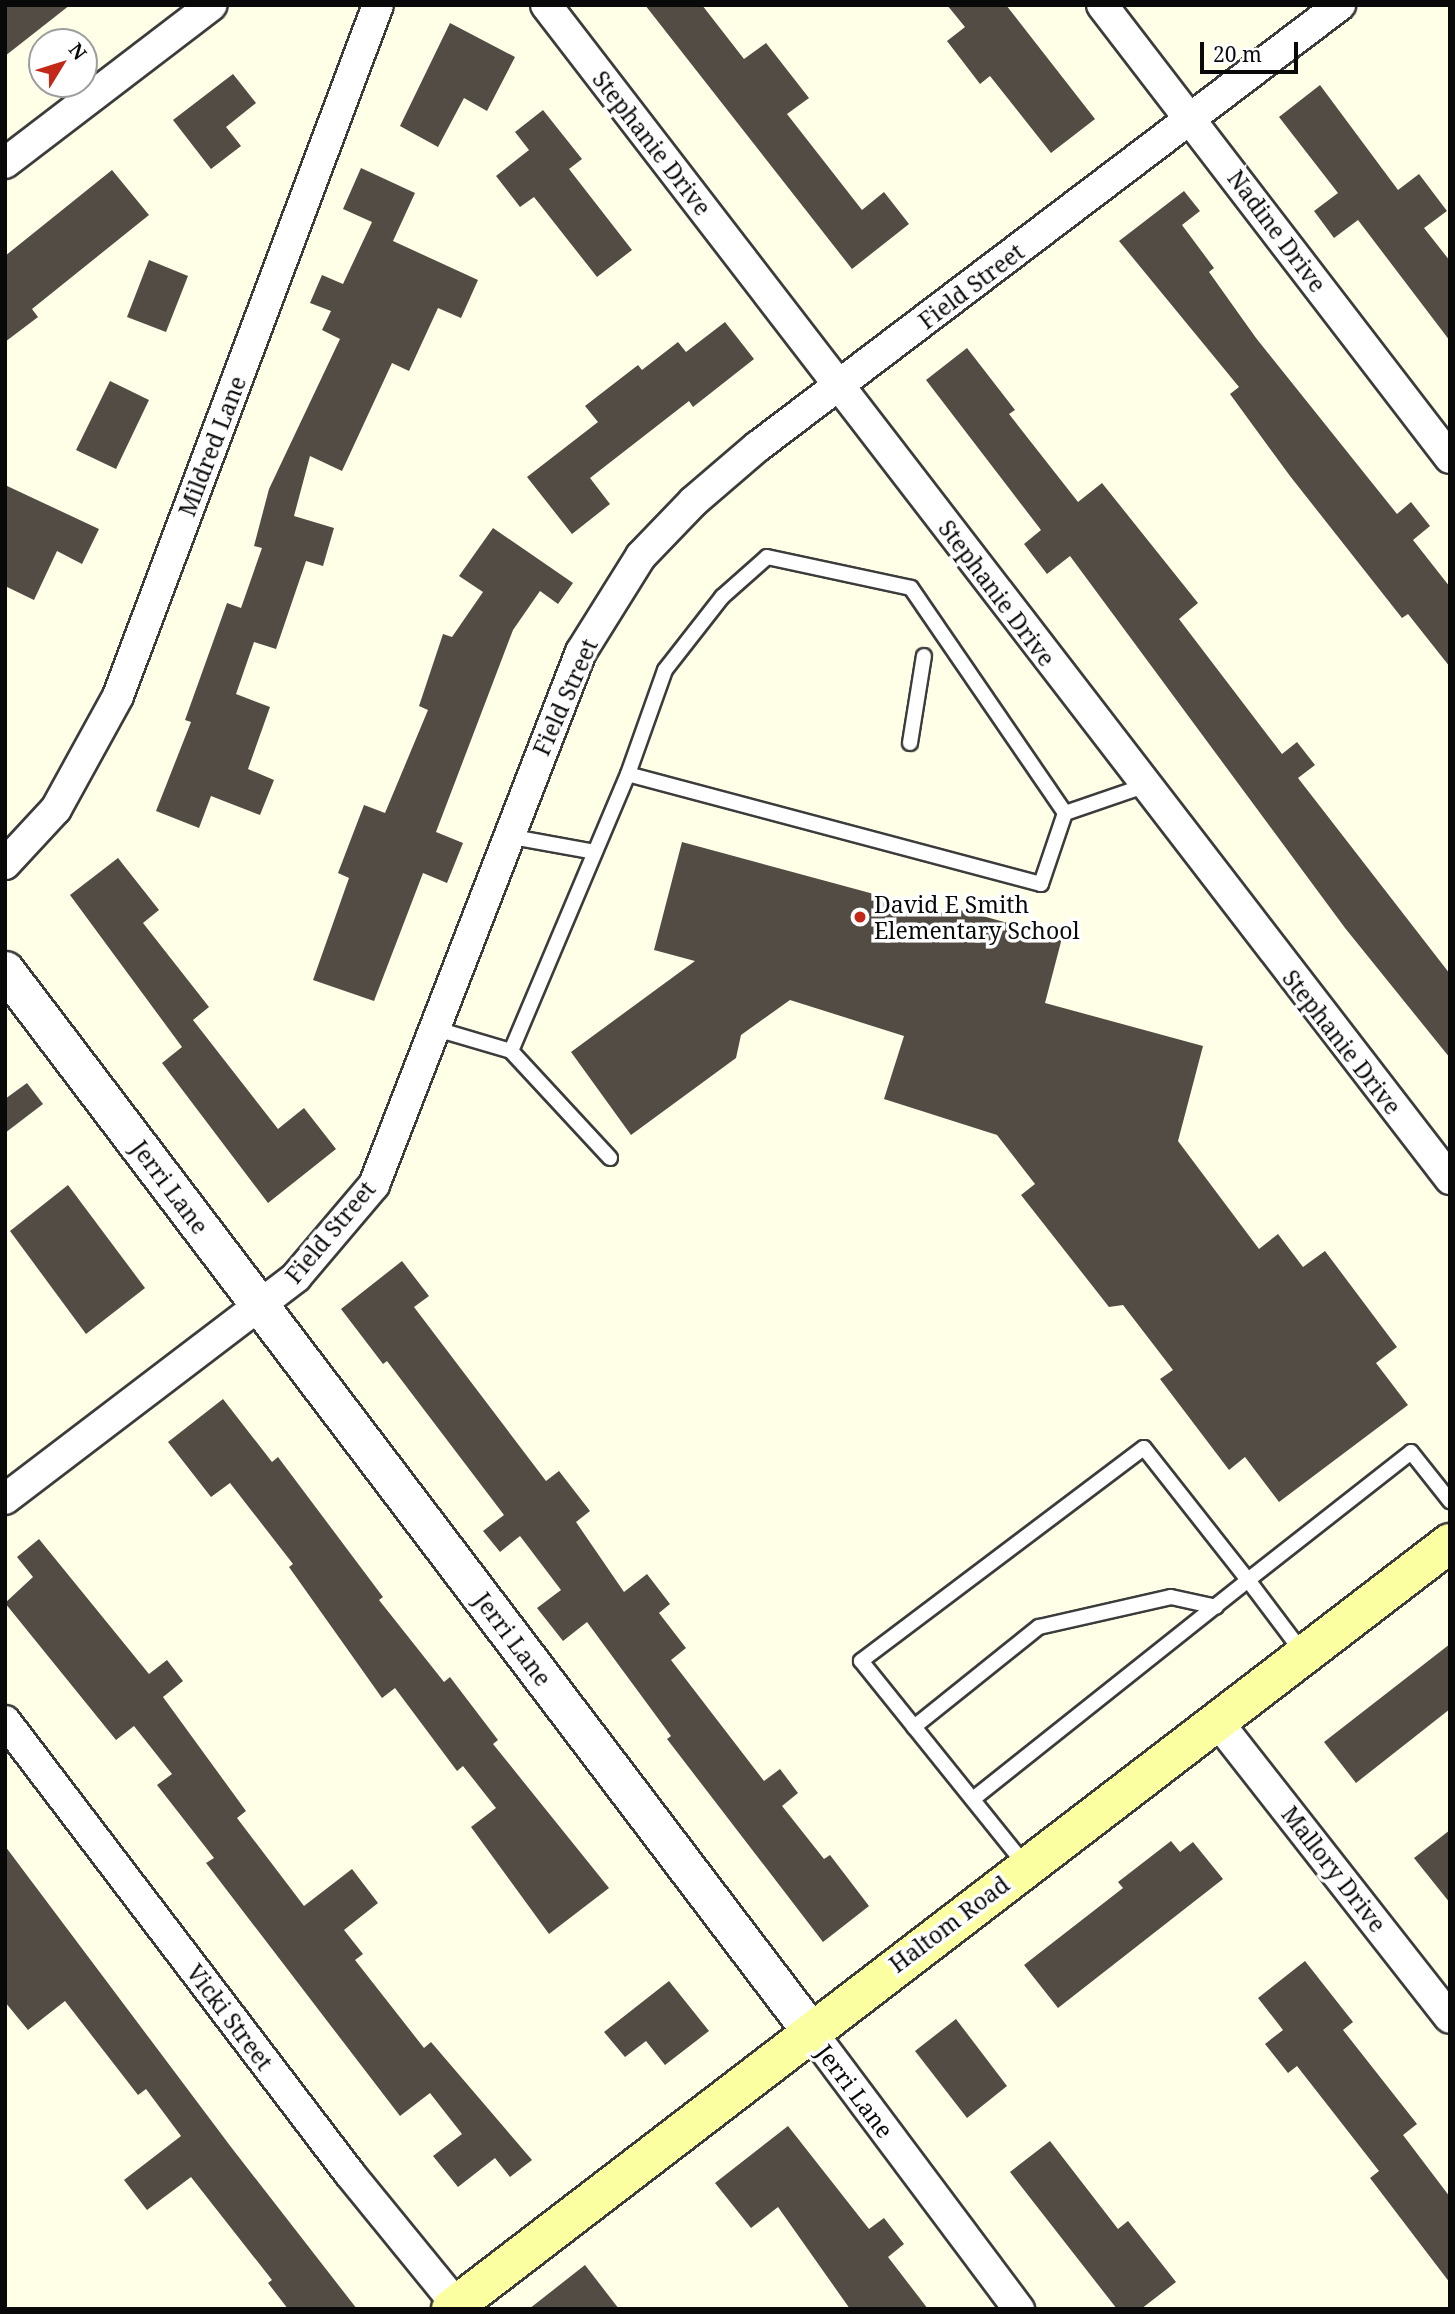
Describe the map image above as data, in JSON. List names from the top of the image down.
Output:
{
  "streets": {
    "main road": ["Haltom Road"],
    "street": [
      "Stephanie Drive",
      "Nadine Drive",
      "Field Street",
      "Mildred Lane",
      "Jerri Lane",
      "Mallory Drive",
      "Vicki Street"
    ]
  },
  "crossings": [
    ["Stephanie Drive", "Field Street"],
    ["Nadine Drive", "Field Street"],
    ["Field Street", "Jerri Lane"],
    ["Jerri Lane", "Haltom Road"],
    ["Mallory Drive", "Haltom Road"],
    ["Haltom Road", "Vicki Street"]
  ],
  "places": ["David E Smith Elementary School"],
  "scale_bar": "20 m",
  "north": "top right"
}
